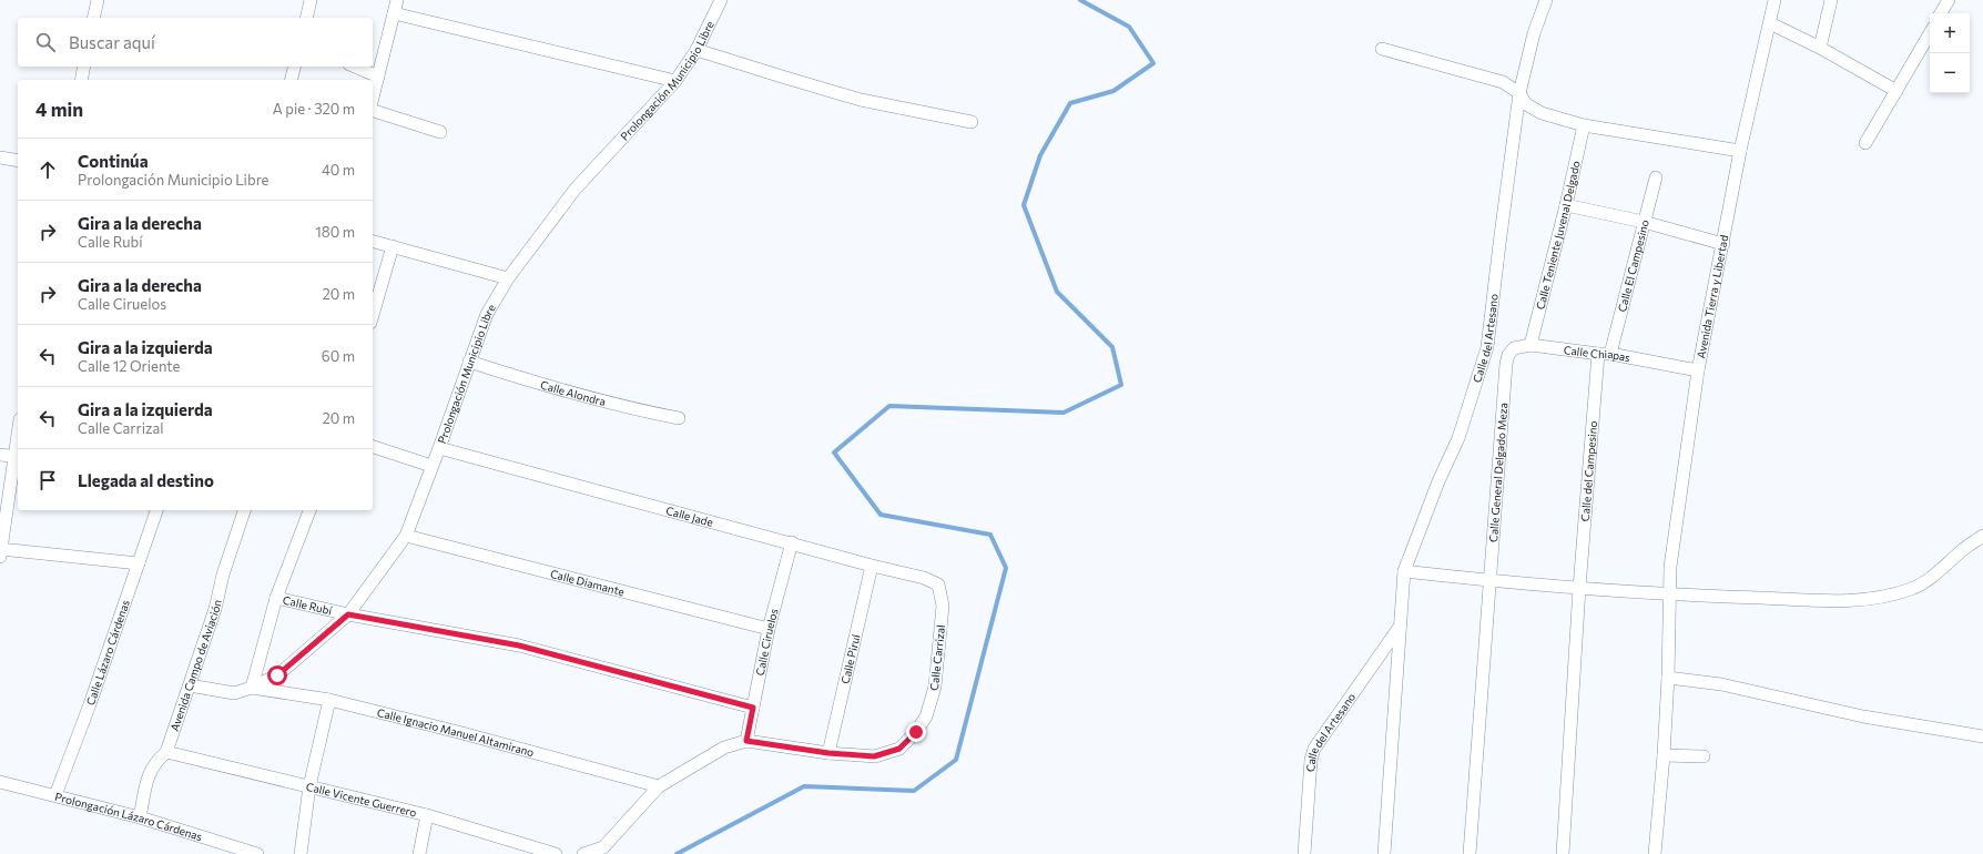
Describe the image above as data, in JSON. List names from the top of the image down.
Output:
{
  "streets": {
    "street": [
      "Prolongación Municipio Libre",
      "Calle Teniente Juvenal Delgado",
      "Calle El Campesino",
      "Avenida Tierra y Libertad",
      "Calle del Artesano",
      "Calle Chiapas",
      "Calle Alondra",
      "Calle del Campesino",
      "Calle General Delgado Meza",
      "Calle Jade",
      "Calle Diamante",
      "Calle Rubí",
      "Calle Ciruelos",
      "Calle Lázaro Cárdenas",
      "Calle Carrizal",
      "Calle Pirul",
      "Avenida Campo de Aviación",
      "Calle Ignacio Manuel Altamirano",
      "Calle Vicente Guerrero",
      "Prolongación Lázaro Cárdenas"
    ]
  },
  "crossings": [
    ["Prolongación Municipio Libre", "Calle Alondra"],
    ["Prolongación Municipio Libre", "Calle Jade"],
    ["Prolongación Municipio Libre", "Calle Diamante"],
    ["Prolongación Municipio Libre", "Calle Rubí"],
    ["Prolongación Municipio Libre", "Avenida Campo de Aviación"],
    ["Prolongación Municipio Libre", "Calle Ignacio Manuel Altamirano"],
    ["Calle Teniente Juvenal Delgado", "Calle Chiapas"],
    ["Calle El Campesino", "Calle Chiapas"],
    ["Calle El Campesino", "Calle del Campesino"],
    ["Avenida Tierra y Libertad", "Calle Chiapas"],
    ["Calle Chiapas", "Calle del Campesino"],
    ["Calle Chiapas", "Calle General Delgado Meza"],
    ["Calle Jade", "Calle Ciruelos"],
    ["Calle Jade", "Calle Carrizal"],
    ["Calle Jade", "Calle Pirul"],
    ["Calle Diamante", "Calle Ciruelos"],
    ["Calle Rubí", "Calle Ciruelos"],
    ["Calle Lázaro Cárdenas", "Prolongación Lázaro Cárdenas"],
    ["Calle Carrizal", "Calle Pirul"],
    ["Avenida Campo de Aviación", "Calle Vicente Guerrero"],
    ["Avenida Campo de Aviación", "Prolongación Lázaro Cárdenas"]
  ],
  "page": {
    "map_buttons": ["+", "−"],
    "search": "Buscar aquí",
    "heading": ["4 min", "A pie · 320 m"],
    "list": [
      ["Continúa", "Prolongación Municipio Libre", "40 m"],
      ["Gira a la derecha", "Calle Rubí", "180 m"],
      ["Gira a la derecha", "Calle Ciruelos", "20 m"],
      ["Gira a la izquierda", "Calle 12 Oriente", "60 m"],
      ["Gira a la izquierda", "Calle Carrizal", "20 m"],
      "Llegada al destino"
    ]
  }
}
